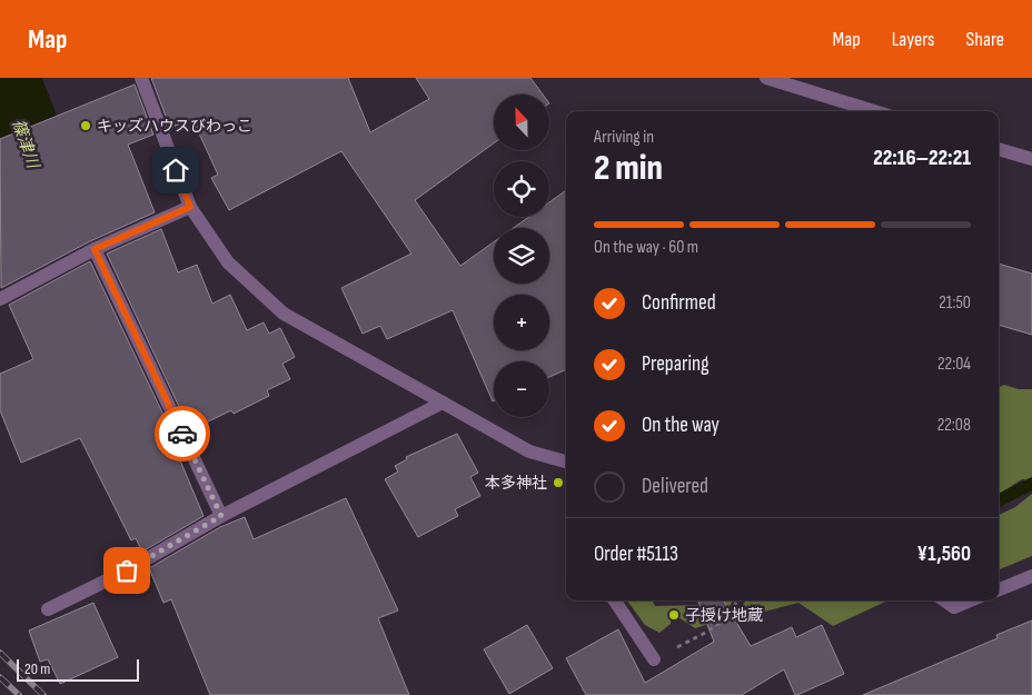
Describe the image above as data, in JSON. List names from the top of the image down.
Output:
{
  "water": ["篠津川"],
  "places": ["キッズハウスびわっこ", "本多神社", "子授け地蔵"],
  "scale_bar": "20 m",
  "north": "top",
  "page": {
    "header": "Map",
    "nav": ["Map", "Layers", "Share"],
    "map_buttons": ["+", "−"],
    "heading": ["2 min", "Arriving in", "22:16–22:21"],
    "panel": ["Order #5113", "¥1,560"],
    "bar": "On the way · 60 m",
    "list": [
      ["Confirmed", "21:50"],
      ["Preparing", "22:04"],
      ["On the way", "22:08"],
      "Delivered"
    ],
    "scale": "20 m"
  }
}
